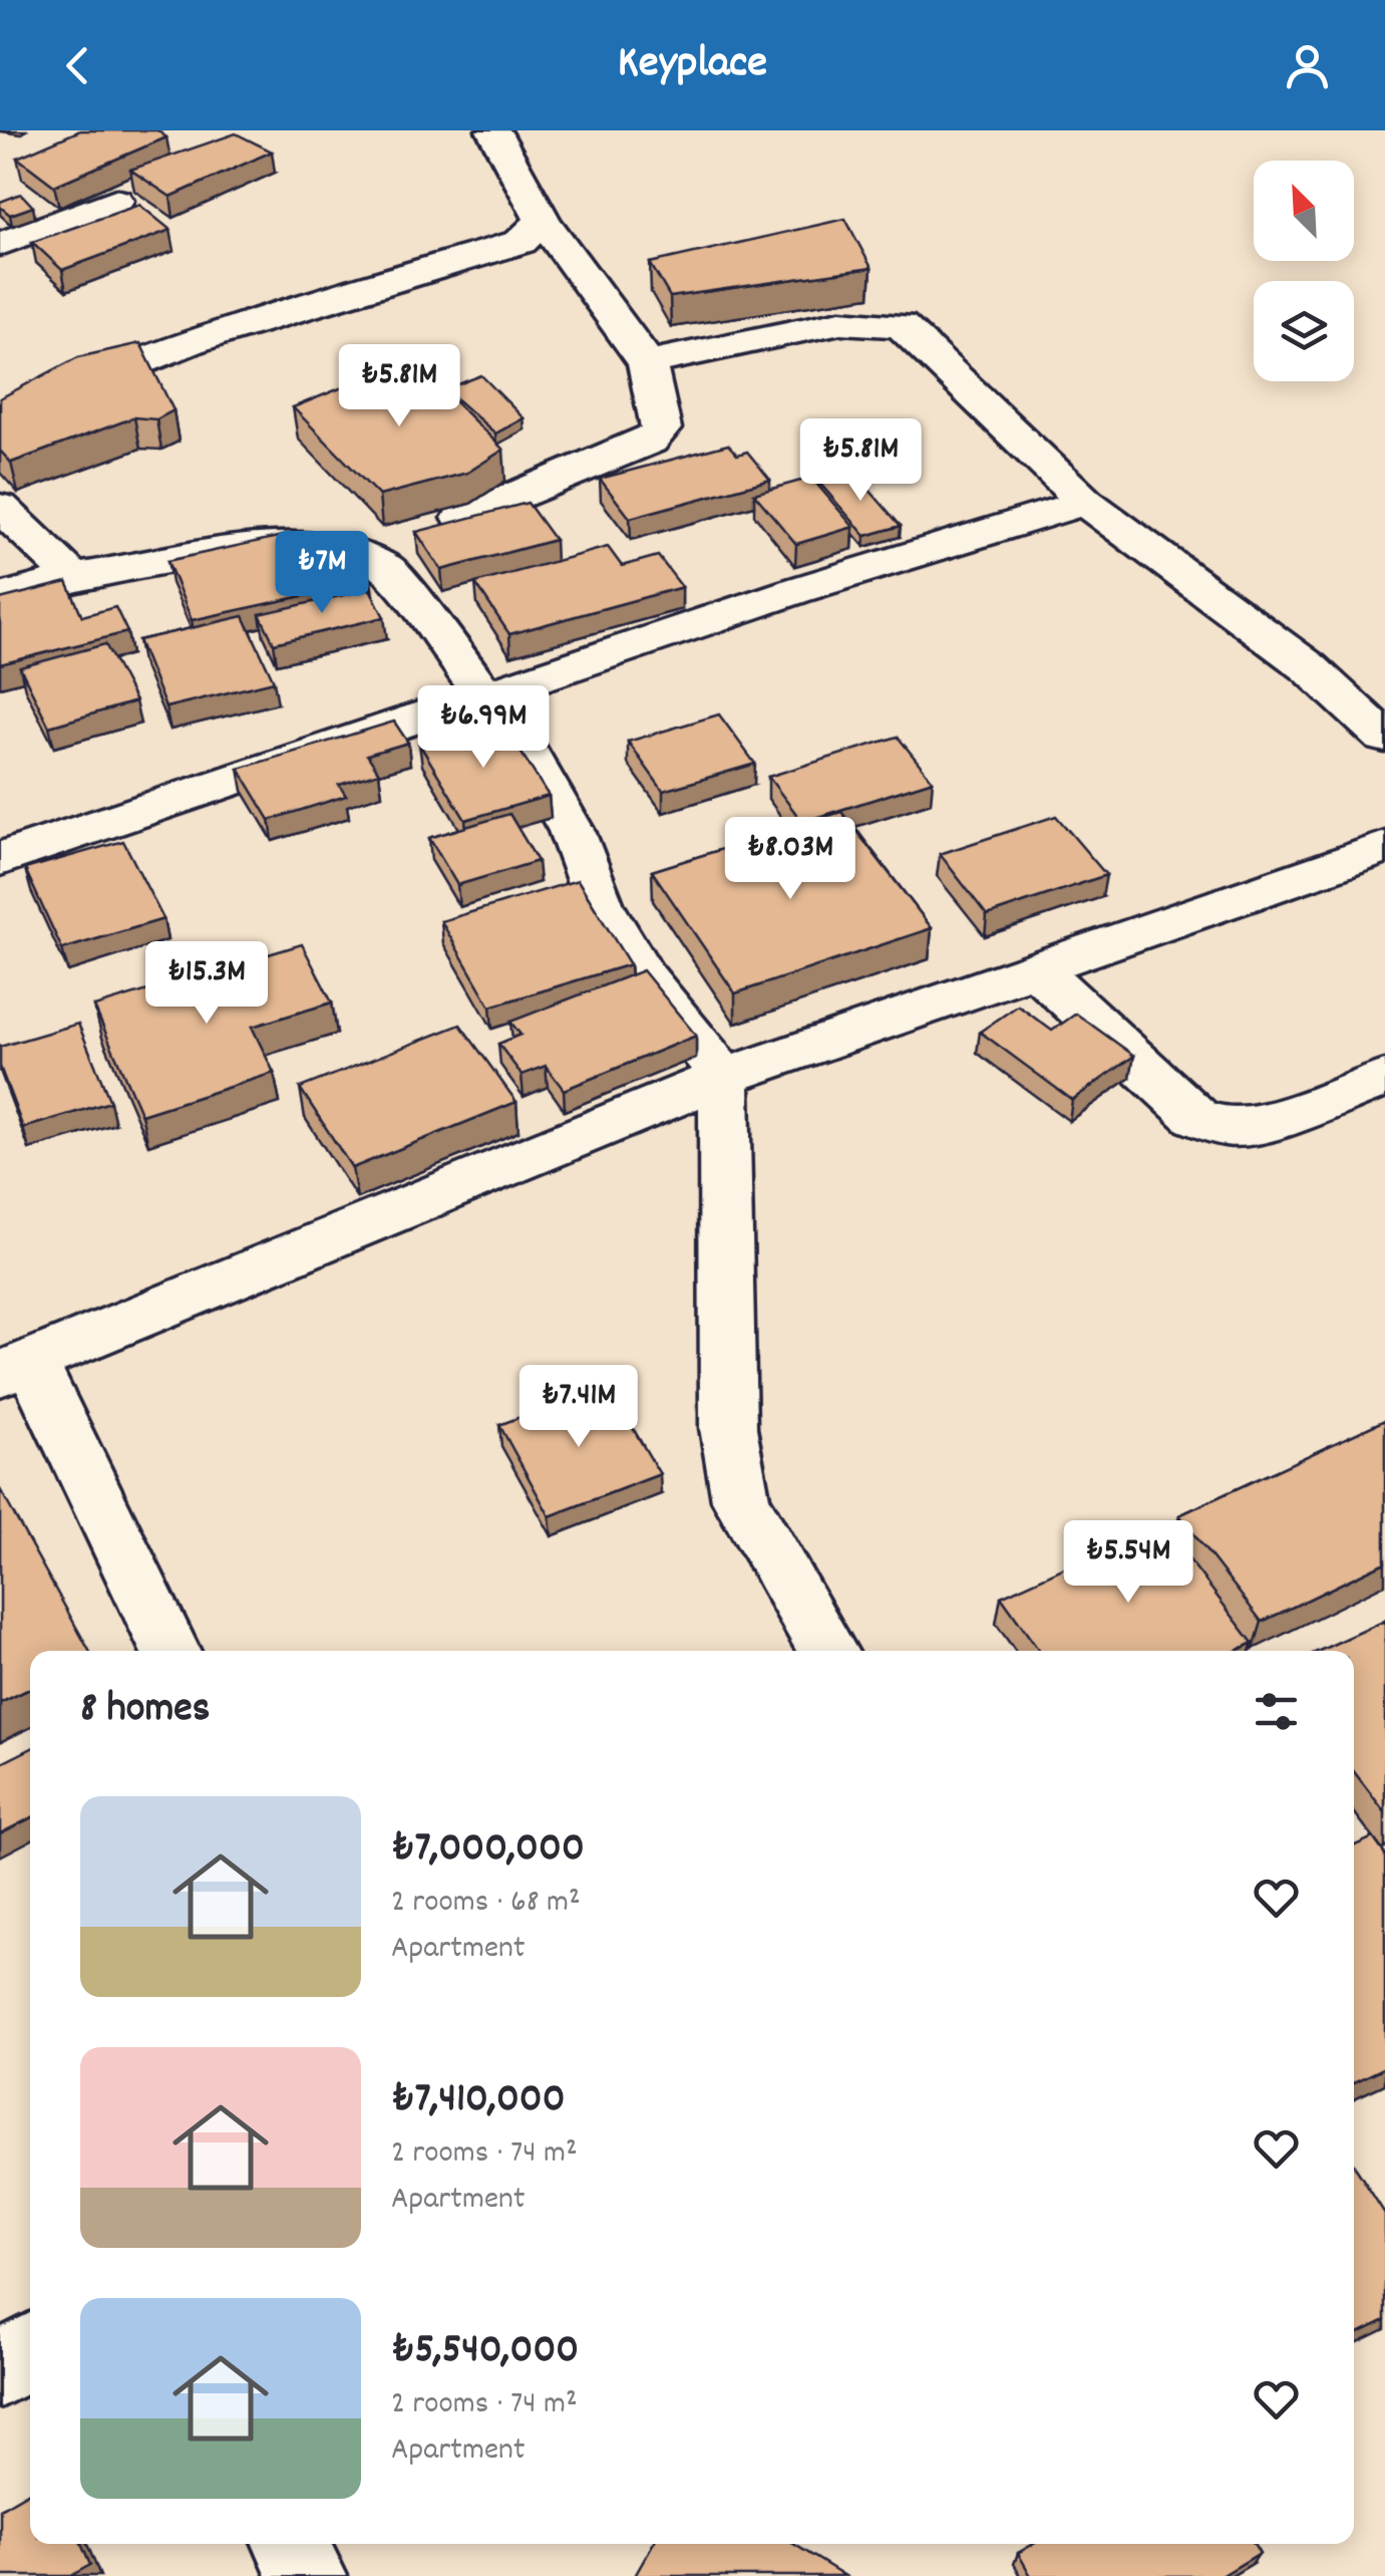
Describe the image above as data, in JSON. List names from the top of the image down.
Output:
{
  "north": "top left",
  "page": {
    "header": "Keyplace",
    "price": [
      "₺5.81M",
      "₺5.81M",
      "₺7M",
      "₺6.99M",
      "₺8.03M",
      "₺15.3M",
      "₺7.41M",
      "₺5.54M"
    ],
    "heading": "8 homes",
    "list": [
      {
        "name": "₺7,000,000",
        "note": "2 rooms · 68 m² · Apartment"
      },
      {
        "name": "₺7,410,000",
        "note": "2 rooms · 74 m² · Apartment"
      },
      {
        "name": "₺5,540,000",
        "note": "2 rooms · 74 m² · Apartment"
      }
    ]
  }
}
